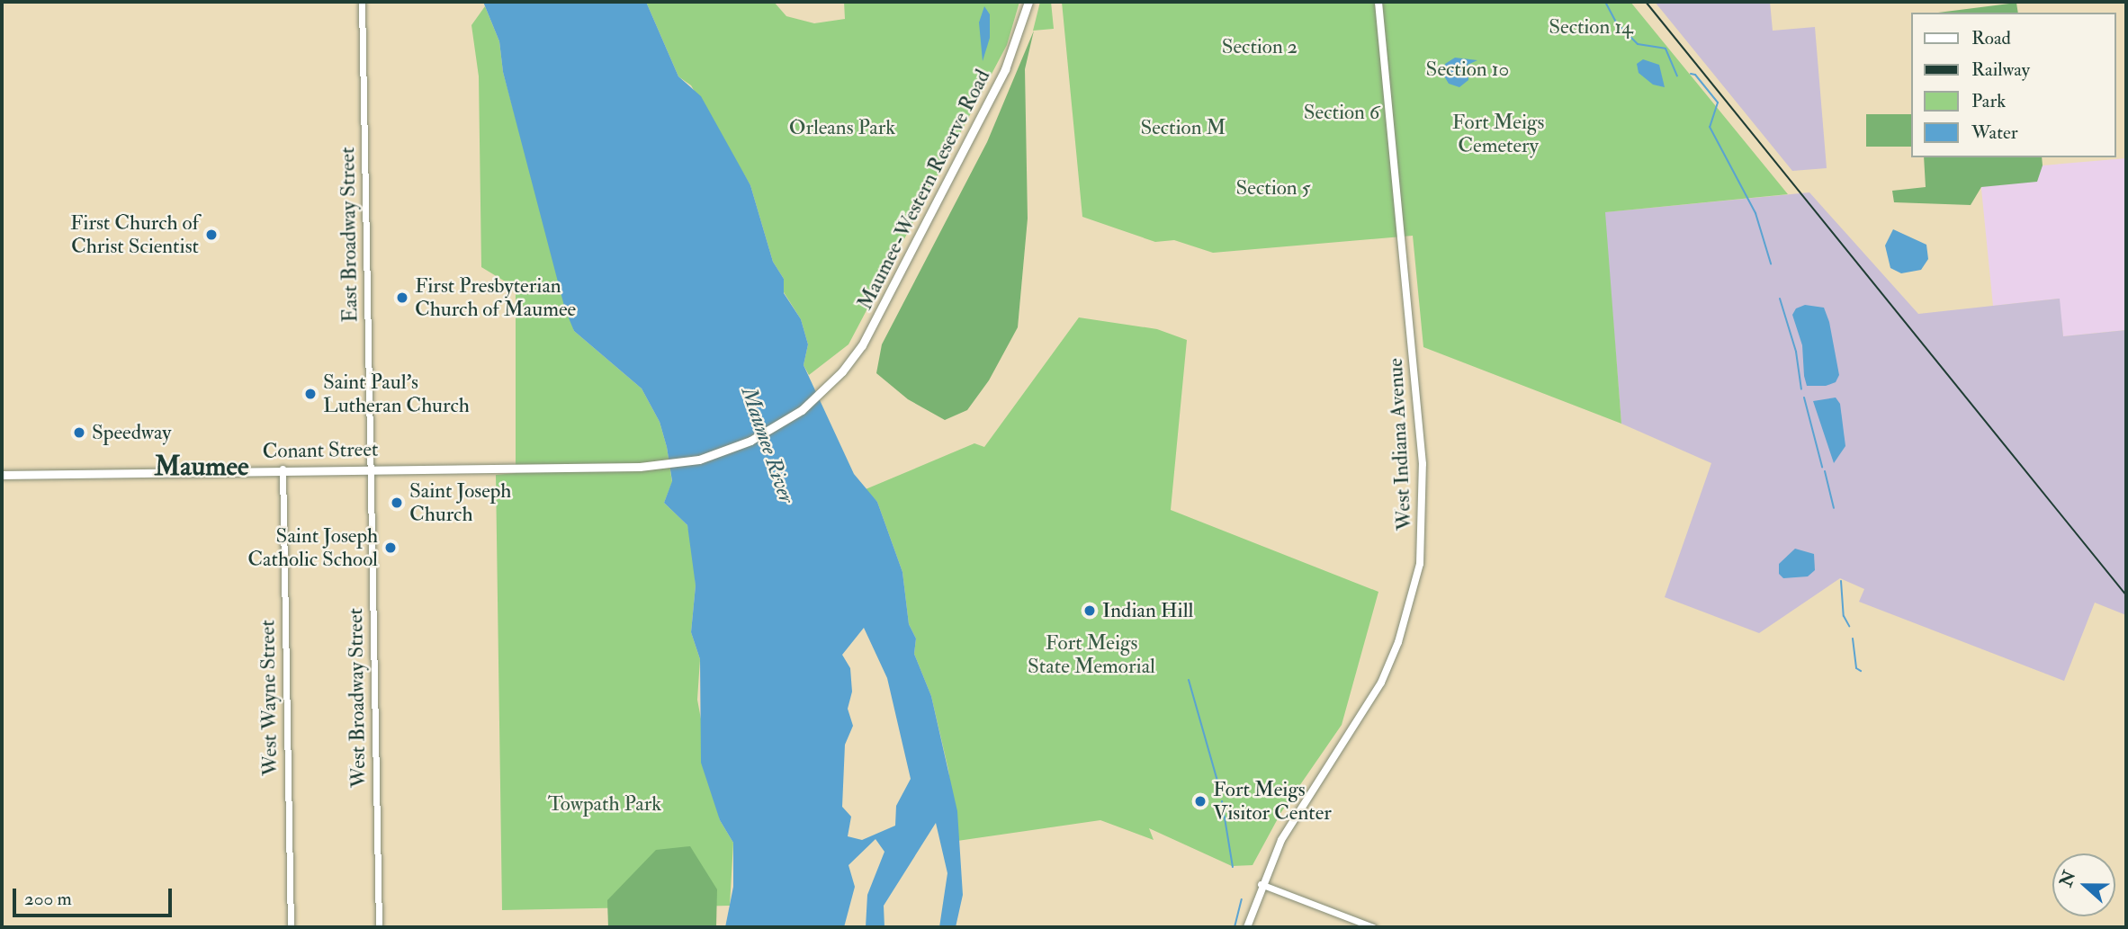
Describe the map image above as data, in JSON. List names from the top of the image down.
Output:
{
  "streets": {
    "main road": ["Maumee-Western Reserve Road", "West Indiana Avenue", "Conant Street"],
    "street": ["East Broadway Street", "West Wayne Street", "West Broadway Street"]
  },
  "crossings": [
    ["Maumee-Western Reserve Road", "Conant Street"],
    ["East Broadway Street", "Conant Street"],
    ["East Broadway Street", "West Broadway Street"],
    ["Conant Street", "West Wayne Street"],
    ["Conant Street", "West Broadway Street"]
  ],
  "districts": ["Maumee"],
  "water": ["Maumee River"],
  "parks": [
    "Section 14",
    "Section 2",
    "Section 10",
    "Section 6",
    "Fort Meigs Cemetery",
    "Orleans Park",
    "Section M",
    "Section 5",
    "Fort Meigs State Memorial",
    "Towpath Park"
  ],
  "places": [
    "First Church of Christ Scientist",
    "First Presbyterian Church of Maumee",
    "Saint Paul's Lutheran Church",
    "Speedway",
    "Saint Joseph Church",
    "Saint Joseph Catholic School",
    "Indian Hill",
    "Fort Meigs Visitor Center"
  ],
  "legend": [
    "Road",
    "Railway",
    "Park",
    "Water"
  ],
  "scale_bar": "200 m",
  "north": "left"
}
